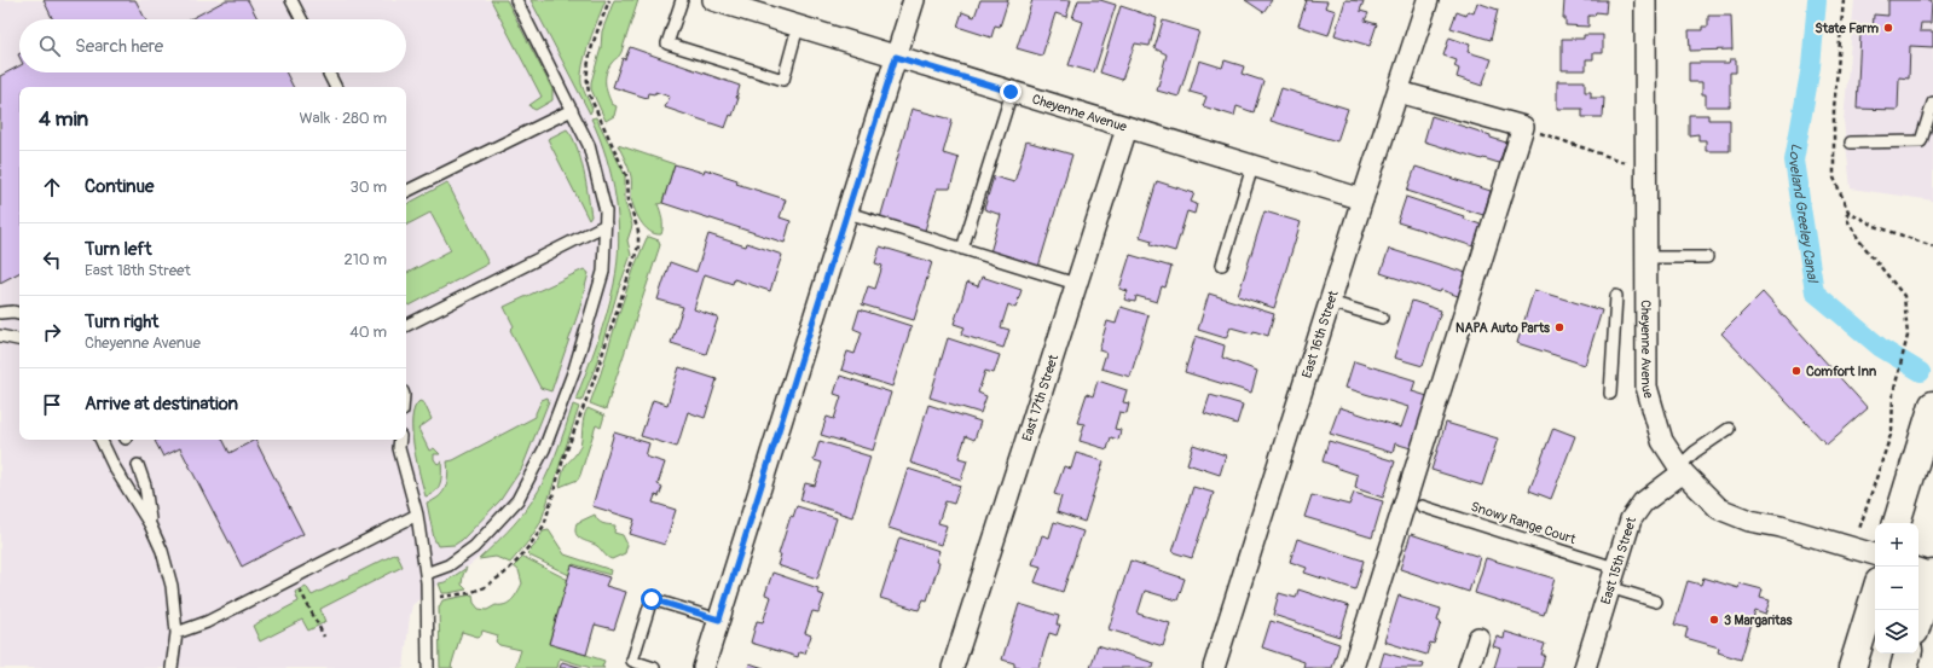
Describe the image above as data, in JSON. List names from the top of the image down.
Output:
{
  "streets": {
    "street": [
      "Cheyenne Avenue",
      "East 16th Street",
      "East 17th Street",
      "East 15th Street"
    ],
    "lane": ["Snowy Range Court"]
  },
  "crossings": [
    ["Cheyenne Avenue", "East 16th Street"],
    ["Cheyenne Avenue", "East 17th Street"],
    ["Cheyenne Avenue", "East 15th Street"],
    ["Snowy Range Court", "East 15th Street"]
  ],
  "water": ["Loveland Greeley Canal"],
  "places": [
    "State Farm",
    "NAPA Auto Parts",
    "Comfort Inn",
    "3 Margaritas"
  ],
  "page": {
    "search": "Search here",
    "heading": ["4 min", "Walk · 280 m"],
    "list": [
      ["Continue", "30 m"],
      ["Turn left", "East 18th Street", "210 m"],
      ["Turn right", "Cheyenne Avenue", "40 m"],
      "Arrive at destination"
    ],
    "map_buttons": ["+", "−"]
  }
}
